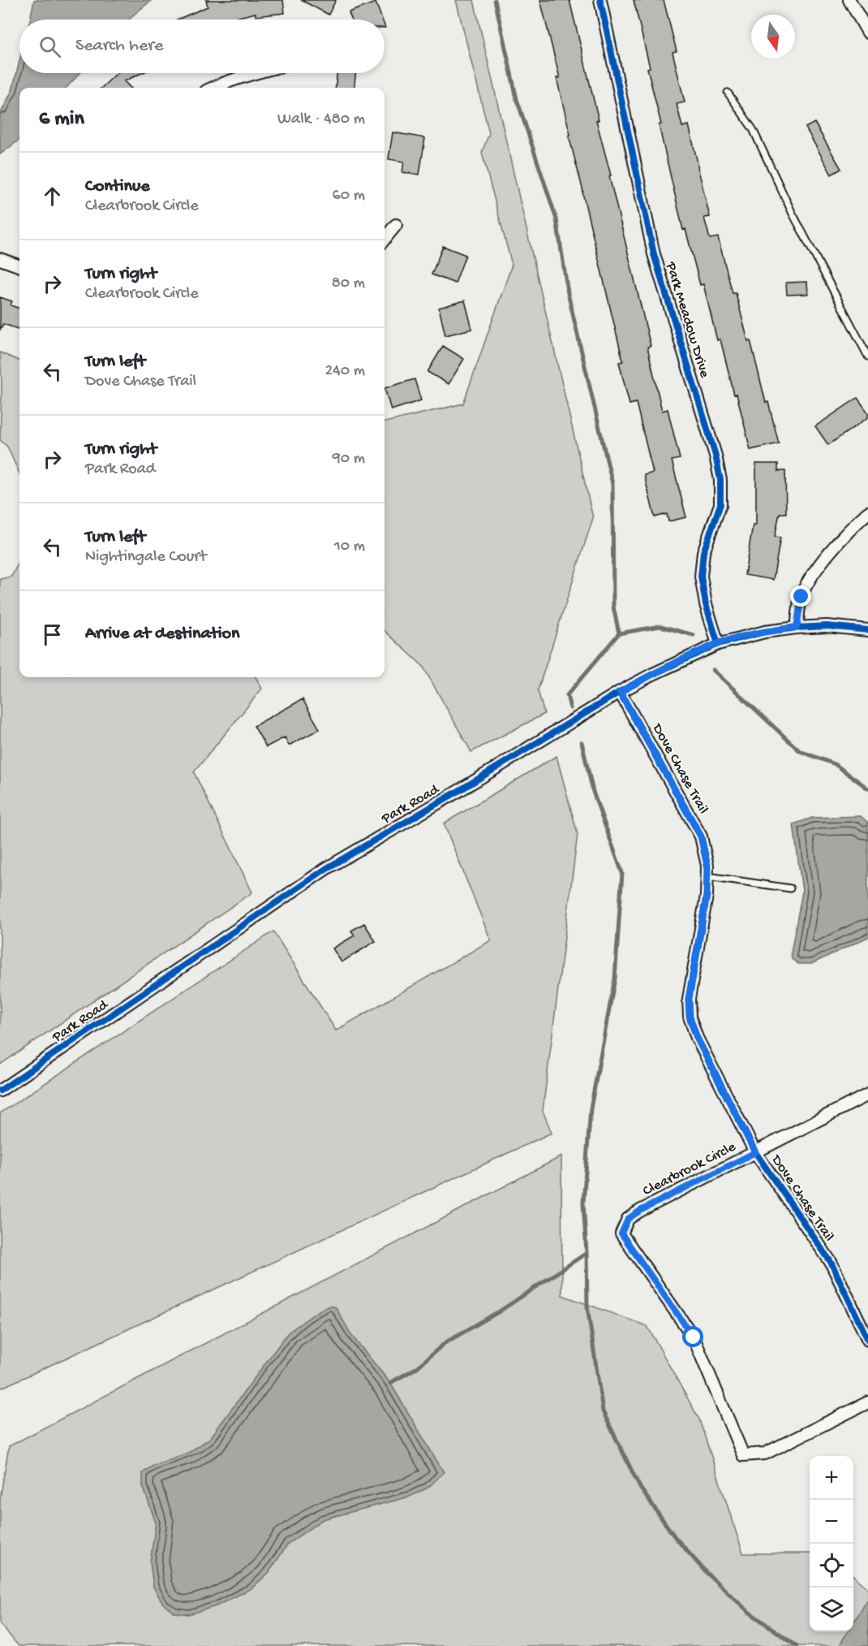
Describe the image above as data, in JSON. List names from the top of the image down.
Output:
{
  "streets": {
    "street": [
      "Park Meadow Drive",
      "Dove Chase Trail",
      "Park Road",
      "Clearbrook Circle"
    ]
  },
  "crossings": [
    ["Park Meadow Drive", "Park Road"],
    ["Dove Chase Trail", "Park Road"],
    ["Dove Chase Trail", "Clearbrook Circle"]
  ],
  "north": "bottom",
  "page": {
    "search": "Search here",
    "heading": ["6 min", "Walk · 480 m"],
    "list": [
      ["Continue", "Clearbrook Circle", "60 m"],
      ["Turn right", "Clearbrook Circle", "80 m"],
      ["Turn left", "Dove Chase Trail", "240 m"],
      ["Turn right", "Park Road", "90 m"],
      ["Turn left", "Nightingale Court", "10 m"],
      "Arrive at destination"
    ],
    "map_buttons": ["+", "−"]
  }
}
